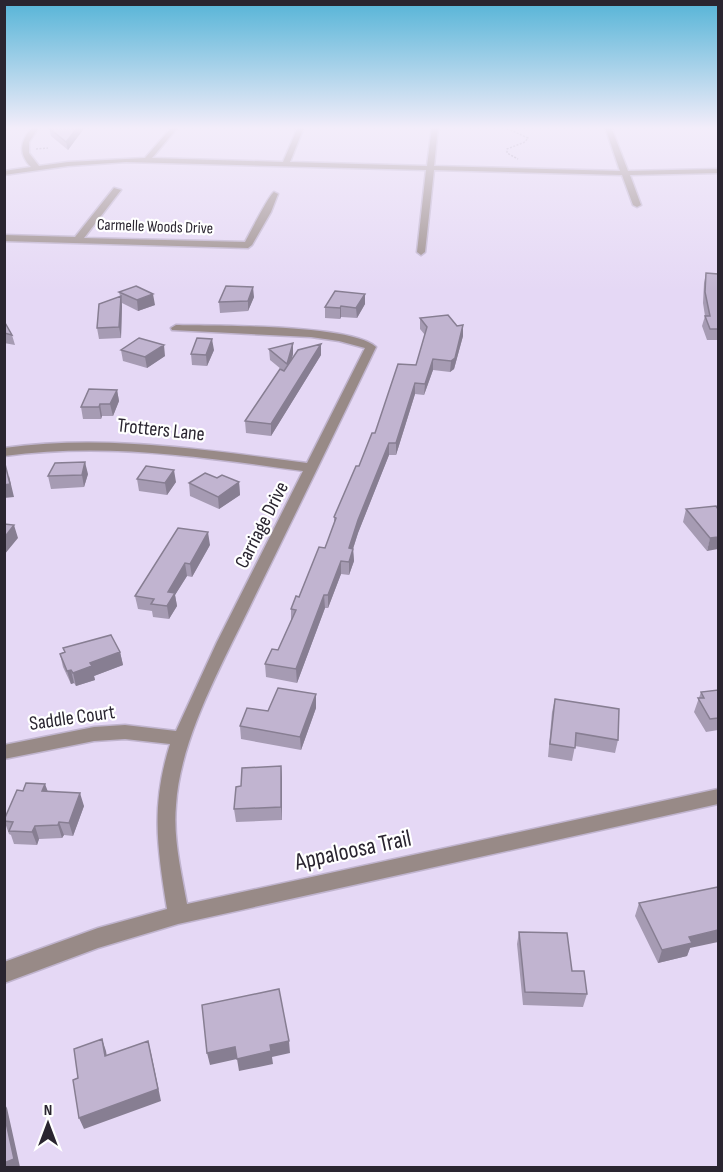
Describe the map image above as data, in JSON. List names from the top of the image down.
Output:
{
  "streets": {
    "street": [
      "Carmelle Woods Drive",
      "Trotters Lane",
      "Carriage Drive",
      "Saddle Court",
      "Appaloosa Trail"
    ]
  },
  "crossings": [
    ["Trotters Lane", "Carriage Drive"],
    ["Carriage Drive", "Saddle Court"],
    ["Carriage Drive", "Appaloosa Trail"]
  ],
  "north": "top"
}
